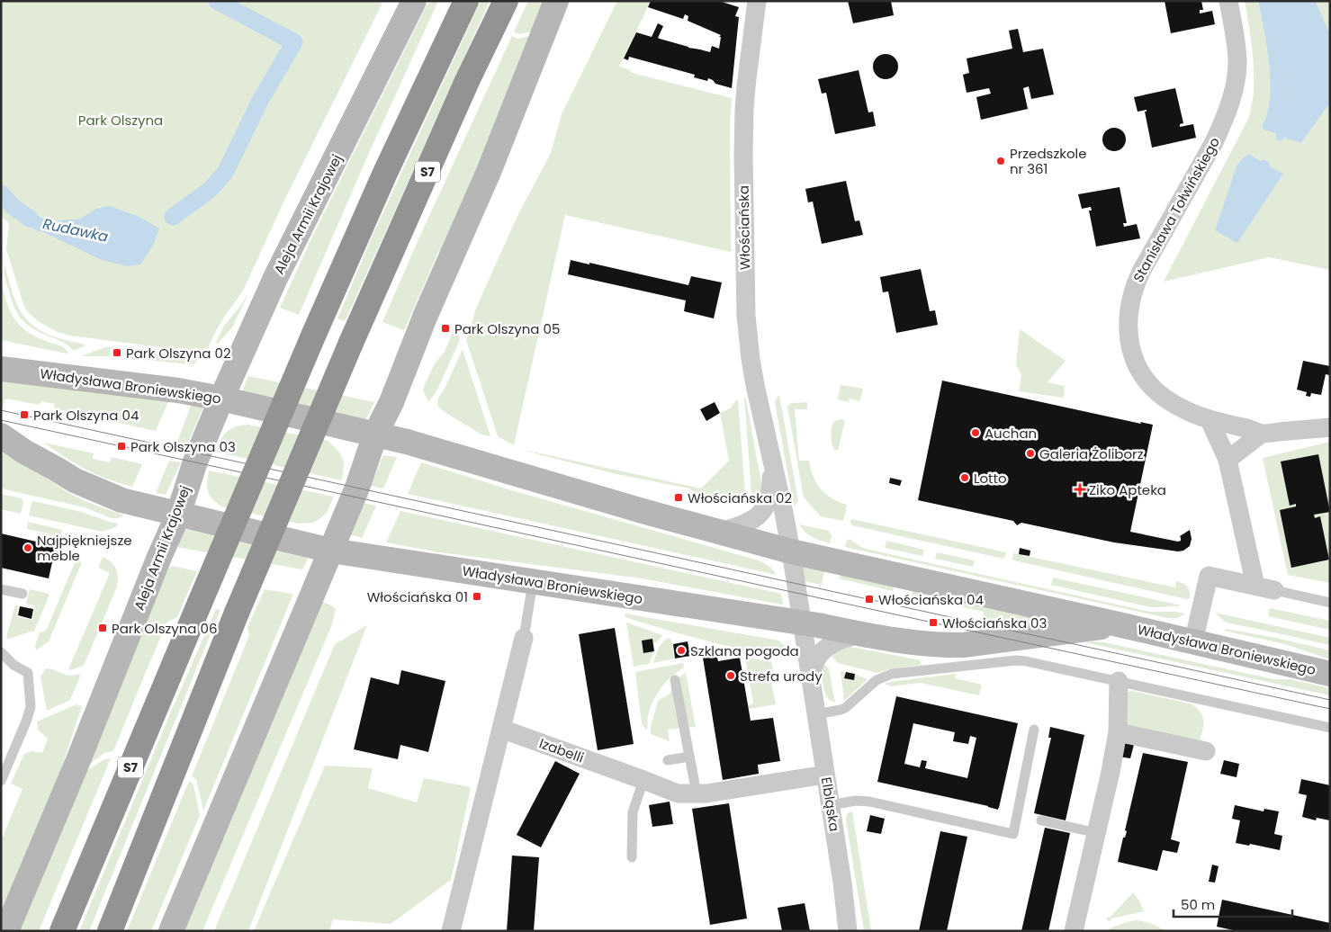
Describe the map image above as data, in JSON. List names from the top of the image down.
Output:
{
  "streets": {
    "highway": ["S7"],
    "main road": ["Aleja Armii Krajowej", "Władysława Broniewskiego"],
    "street": [
      "Stanisława Tołwińskiego",
      "Włościańska",
      "Izabelli",
      "Elbląska"
    ]
  },
  "crossings": [
    ["Aleja Armii Krajowej", "Władysława Broniewskiego"],
    ["Włościańska", "Władysława Broniewskiego"],
    ["Włościańska", "Elbląska"],
    ["Władysława Broniewskiego", "Elbląska"],
    ["Izabelli", "Elbląska"]
  ],
  "water": ["Rudawka"],
  "parks": ["Park Olszyna"],
  "places": {
    "other": [
      "Przedszkole nr 361",
      "Auchan",
      "Galeria Żoliborz",
      "Lotto",
      "Najpiękniejsze meble",
      "Szklana pogoda",
      "Strefa urody"
    ],
    "transit": [
      "Park Olszyna 05",
      "Park Olszyna 02",
      "Park Olszyna 04",
      "Park Olszyna 03",
      "Włościańska 02",
      "Włościańska 01",
      "Włościańska 04",
      "Włościańska 03",
      "Park Olszyna 06"
    ],
    "health": ["Ziko Apteka"]
  },
  "scale_bar": "50 m"
}
